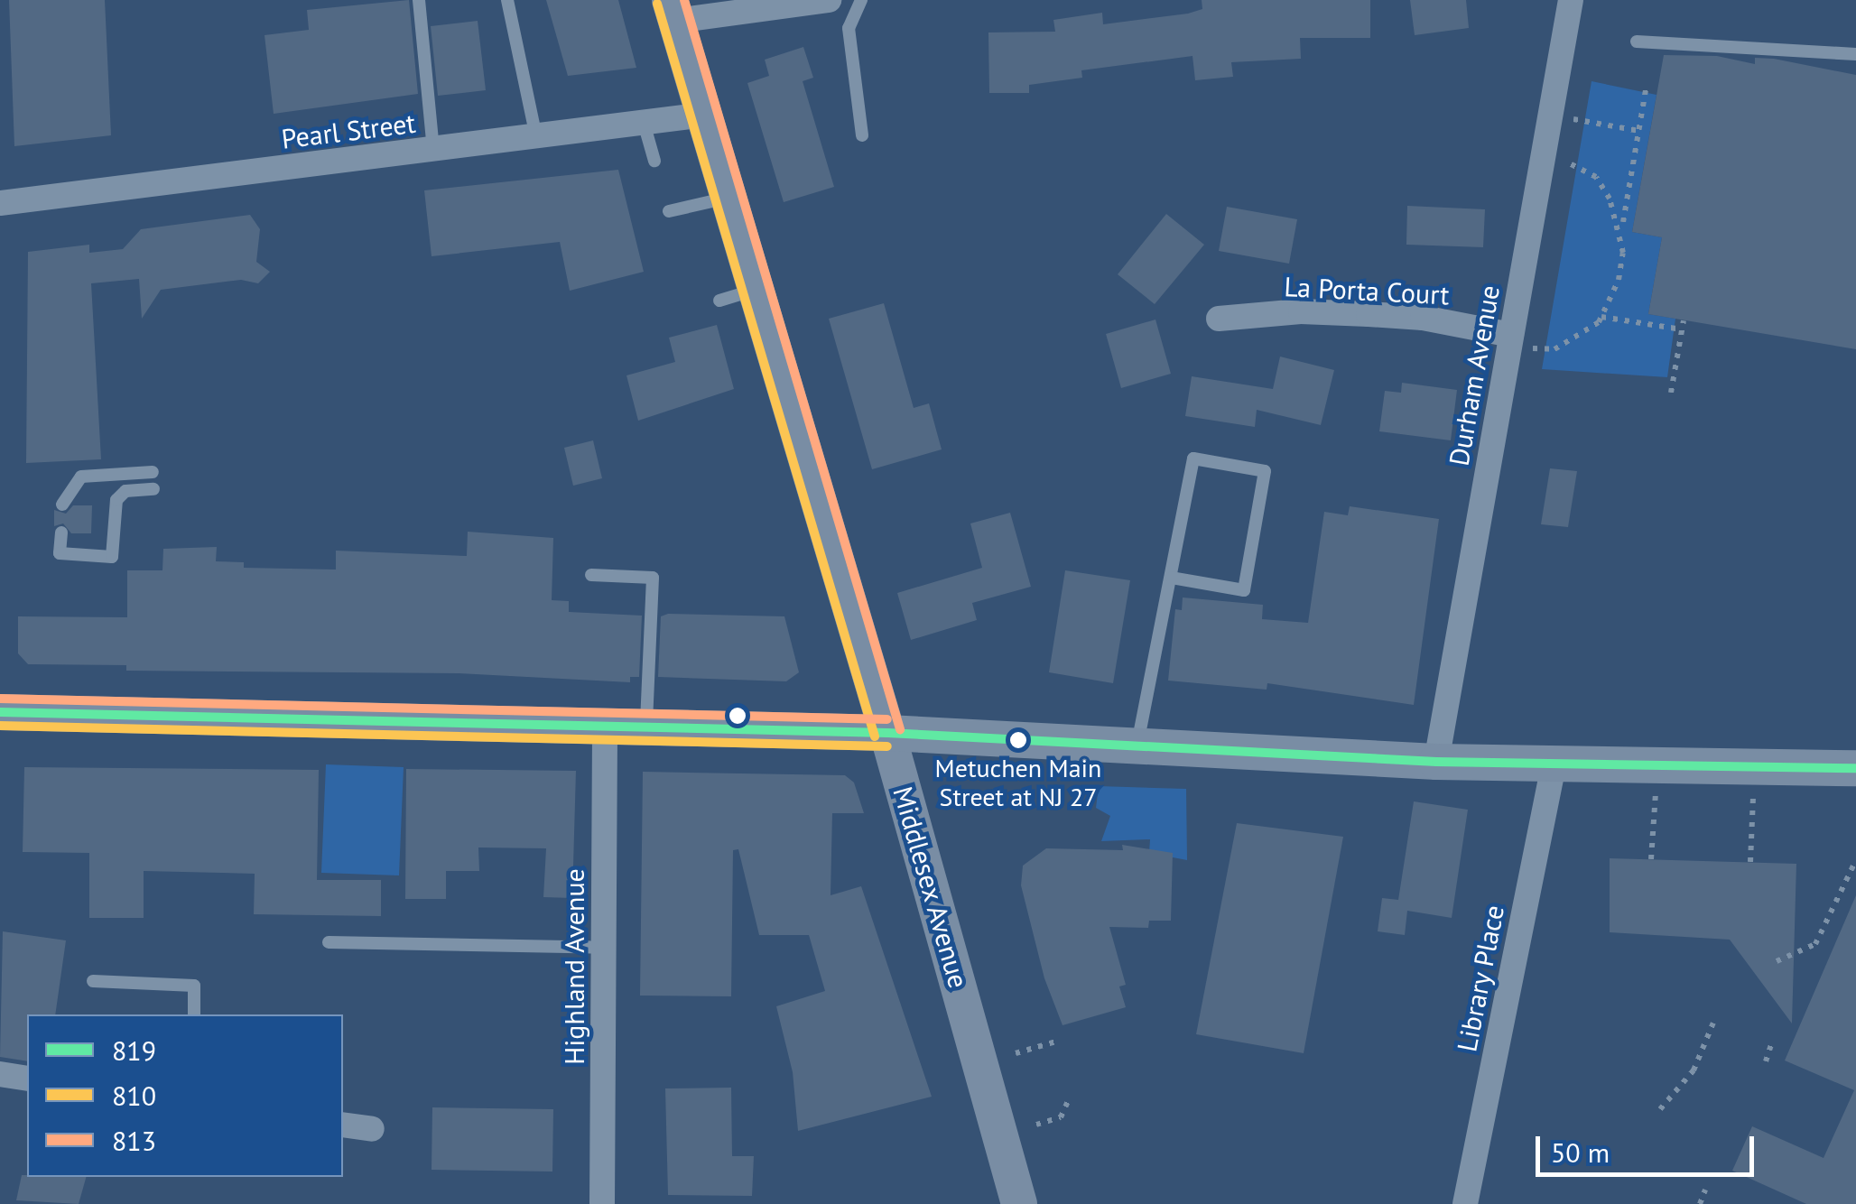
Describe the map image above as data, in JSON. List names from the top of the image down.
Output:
{
  "streets": {
    "main road": ["Middlesex Avenue"],
    "street": [
      "Pearl Street",
      "La Porta Court",
      "Durham Avenue",
      "Highland Avenue",
      "Library Place"
    ]
  },
  "crossings": [
    ["Pearl Street", "Middlesex Avenue"],
    ["La Porta Court", "Durham Avenue"]
  ],
  "places": ["Metuchen Main Street at NJ 27"],
  "lines": ["transit line 813", "transit line 810", "transit line 819"],
  "legend": ["819", "810", "813"],
  "scale_bar": "50 m"
}
